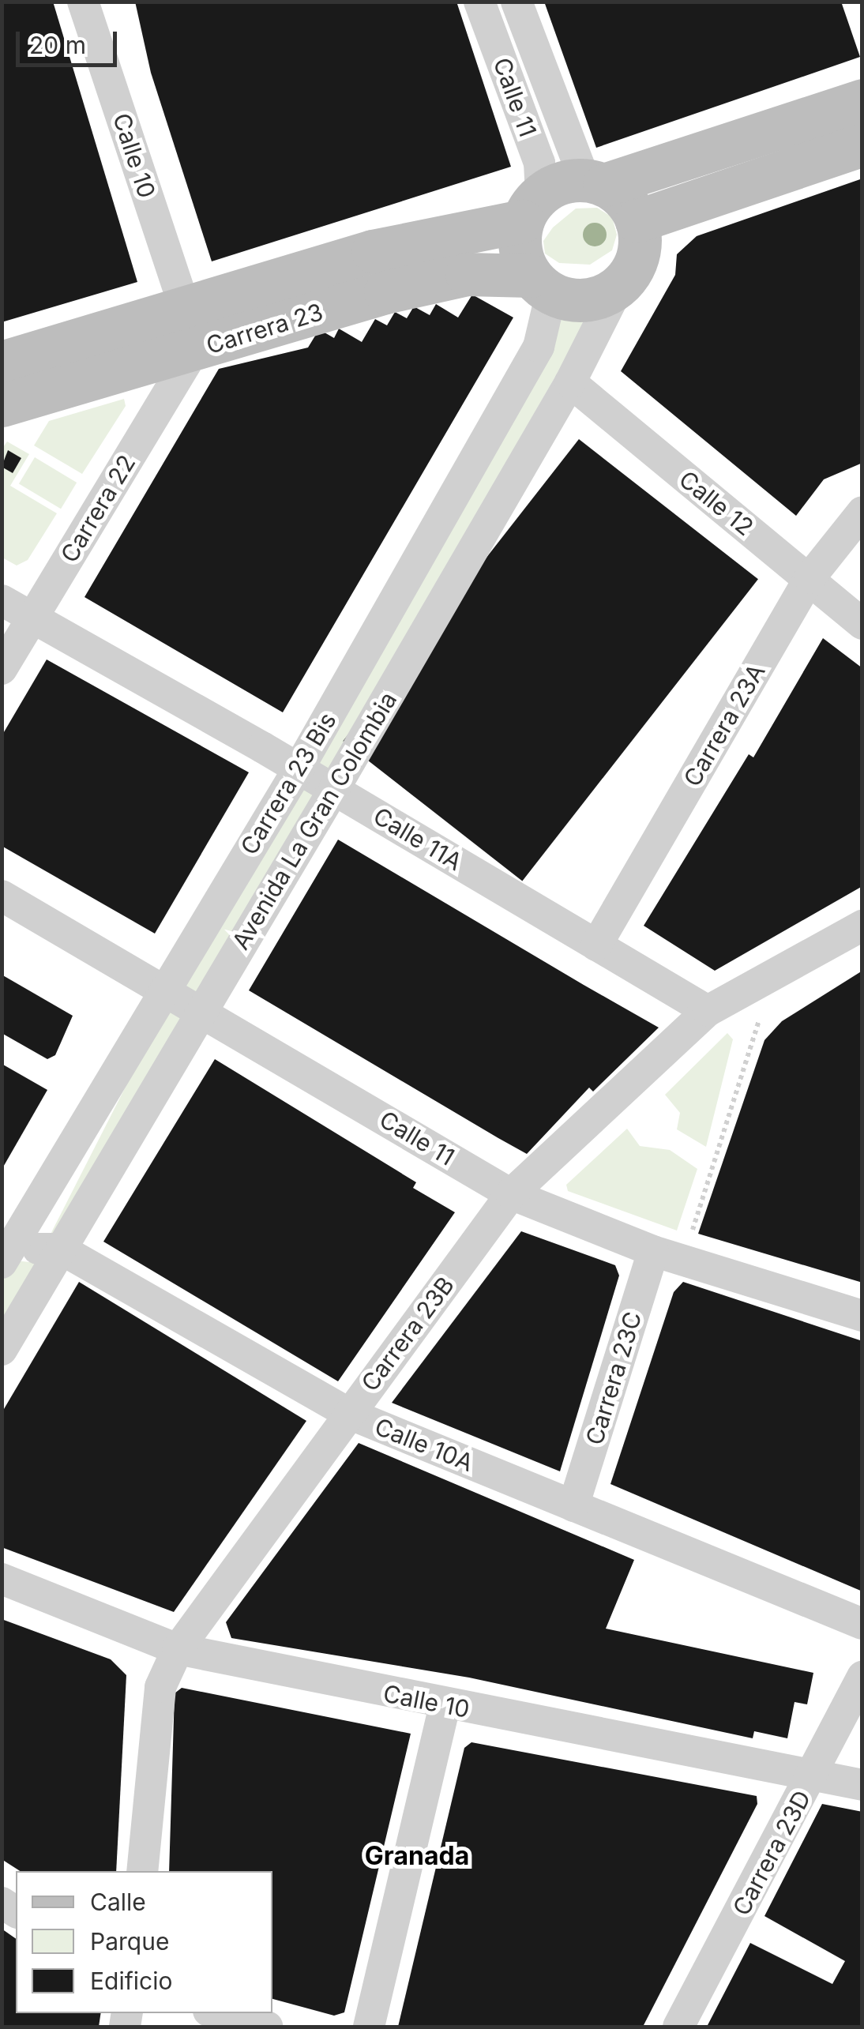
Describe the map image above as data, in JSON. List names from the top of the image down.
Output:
{
  "streets": {
    "main road": ["Carrera 23"],
    "street": [
      "Calle 11",
      "Calle 10",
      "Calle 12",
      "Carrera 22",
      "Carrera 23A",
      "Carrera 23 Bis",
      "Avenida La Gran Colombia",
      "Calle 11A",
      "Carrera 23B",
      "Carrera 23C",
      "Calle 10A",
      "Carrera 23D"
    ]
  },
  "crossings": [
    ["Calle 11", "Carrera 23"],
    ["Calle 11", "Carrera 23 Bis"],
    ["Calle 11", "Avenida La Gran Colombia"],
    ["Calle 11", "Carrera 23B"],
    ["Calle 11", "Carrera 23C"],
    ["Calle 10", "Carrera 23"],
    ["Calle 10", "Carrera 22"],
    ["Calle 10", "Carrera 23B"],
    ["Calle 10", "Carrera 23D"],
    ["Carrera 23", "Carrera 22"],
    ["Carrera 23", "Carrera 23 Bis"],
    ["Carrera 23", "Avenida La Gran Colombia"],
    ["Calle 12", "Carrera 23A"],
    ["Calle 12", "Avenida La Gran Colombia"],
    ["Carrera 22", "Calle 11A"],
    ["Carrera 23A", "Calle 11A"],
    ["Carrera 23 Bis", "Avenida La Gran Colombia"],
    ["Carrera 23 Bis", "Calle 11A"],
    ["Avenida La Gran Colombia", "Calle 11A"],
    ["Avenida La Gran Colombia", "Calle 10A"],
    ["Calle 11A", "Carrera 23B"],
    ["Carrera 23B", "Calle 10A"],
    ["Carrera 23C", "Calle 10A"]
  ],
  "districts": ["Granada"],
  "legend": ["Calle", "Parque", "Edificio"],
  "scale_bar": "20 m"
}
